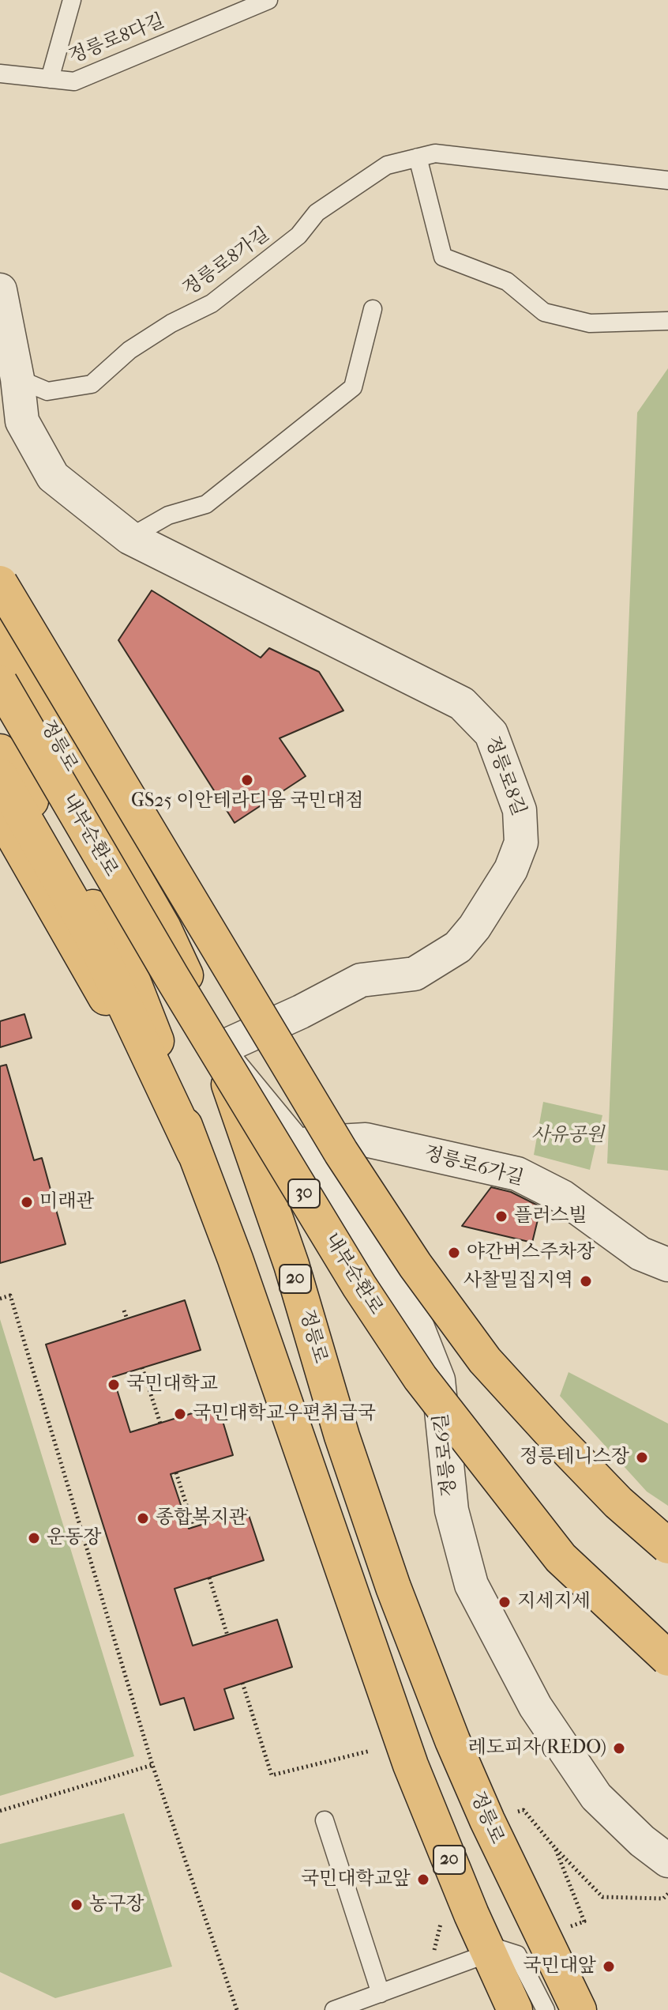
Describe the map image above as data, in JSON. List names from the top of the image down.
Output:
{
  "streets": {
    "main road": [
      "정릉로",
      "내부순환로",
      "30",
      "20"
    ],
    "street": ["정릉로8길", "정릉로6가길", "정릉로6길"],
    "lane": ["정릉로8다길", "정릉로8가길"]
  },
  "crossings": [
    ["정릉로8가길", "정릉로8길"],
    ["정릉로", "정릉로8길"],
    ["정릉로", "내부순환로"],
    ["정릉로", "정릉로6길"],
    ["정릉로8길", "정릉로6길"],
    ["정릉로6가길", "정릉로6길"]
  ],
  "parks": ["사유공원"],
  "places": [
    "GS25 이안테라디움 국민대점",
    "미래관",
    "플러스빌",
    "야간버스주차장",
    "사찰밀집지역",
    "국민대학교",
    "국민대학교우편취급국",
    "정릉테니스장",
    "종합복지관",
    "운동장",
    "지세지세",
    "레도피자(REDO)",
    "국민대학교앞",
    "농구장",
    "국민대앞"
  ]
}
